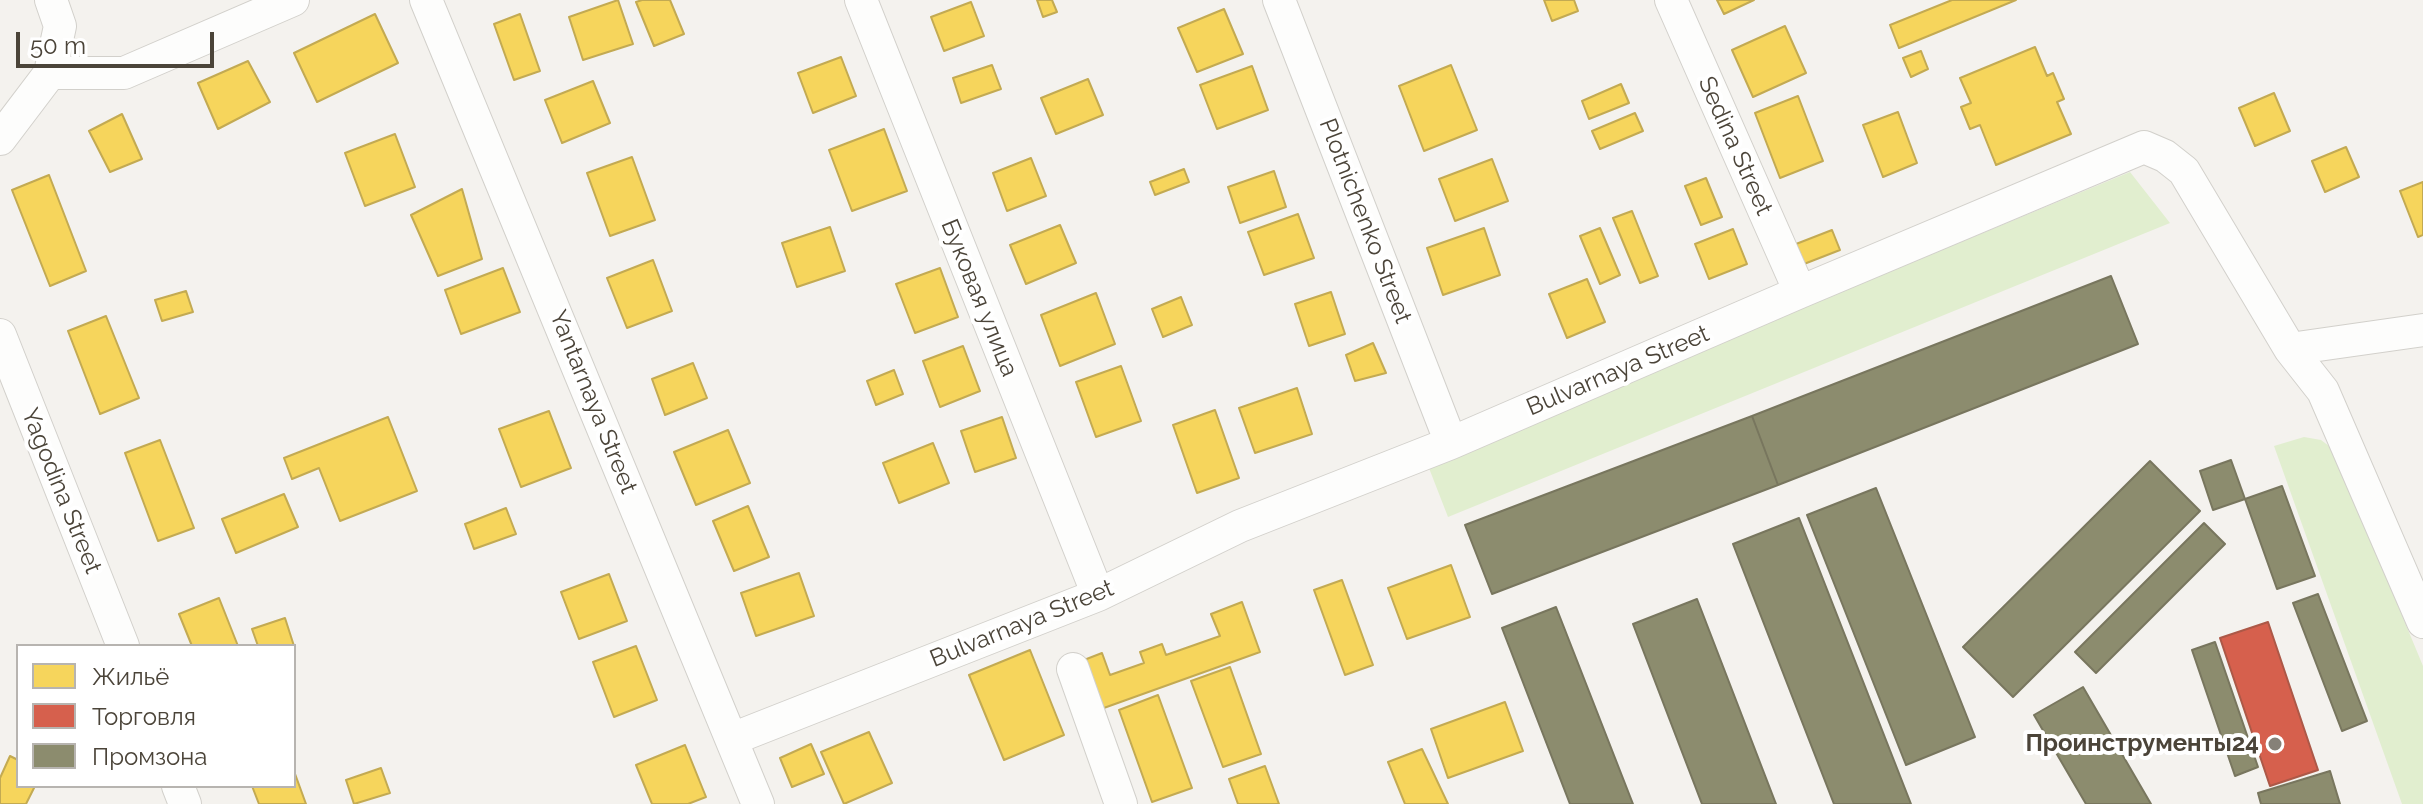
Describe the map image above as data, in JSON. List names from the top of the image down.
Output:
{
  "streets": {
    "street": [
      "Sedina Street",
      "Plotnichenko Street",
      "Буковая улица",
      "Bulvarnaya Street",
      "Yantarnaya Street",
      "Yagodina Street"
    ]
  },
  "crossings": [
    ["Sedina Street", "Bulvarnaya Street"],
    ["Plotnichenko Street", "Bulvarnaya Street"],
    ["Буковая улица", "Bulvarnaya Street"],
    ["Bulvarnaya Street", "Yantarnaya Street"]
  ],
  "places": ["Проинструменты24"],
  "legend": ["Жильё", "Торговля", "Промзона"],
  "scale_bar": "50 m"
}
